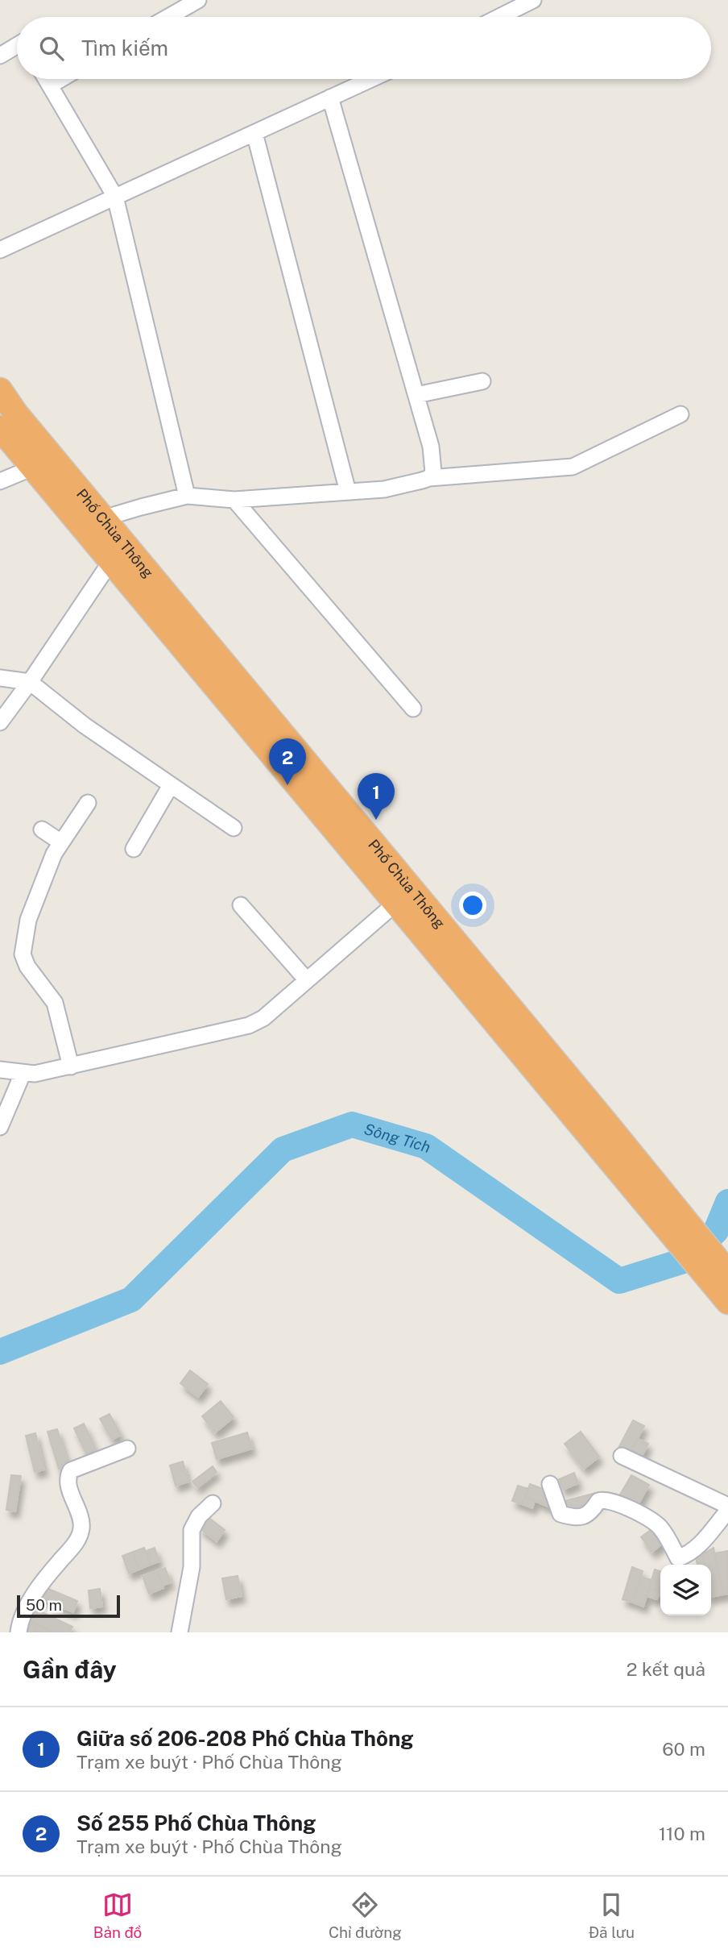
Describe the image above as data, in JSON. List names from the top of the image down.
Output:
{
  "streets": {
    "highway": ["Phố Chùa Thông"]
  },
  "water": ["Sông Tích"],
  "scale_bar": "50 m",
  "page": {
    "search": "Tìm kiếm",
    "pins": ["2", "1"],
    "scale": "50 m",
    "heading": ["Gần đây", "2 kết quả"],
    "list": [
      {
        "mark": "1",
        "name": "Giữa số 206-208 Phố Chùa Thông",
        "note": "Trạm xe buýt · Phố Chùa Thông",
        "value": "60 m"
      },
      {
        "mark": "2",
        "name": "Số 255 Phố Chùa Thông",
        "note": "Trạm xe buýt · Phố Chùa Thông",
        "value": "110 m"
      }
    ],
    "nav": ["Bản đồ", "Chỉ đường", "Đã lưu"]
  }
}
